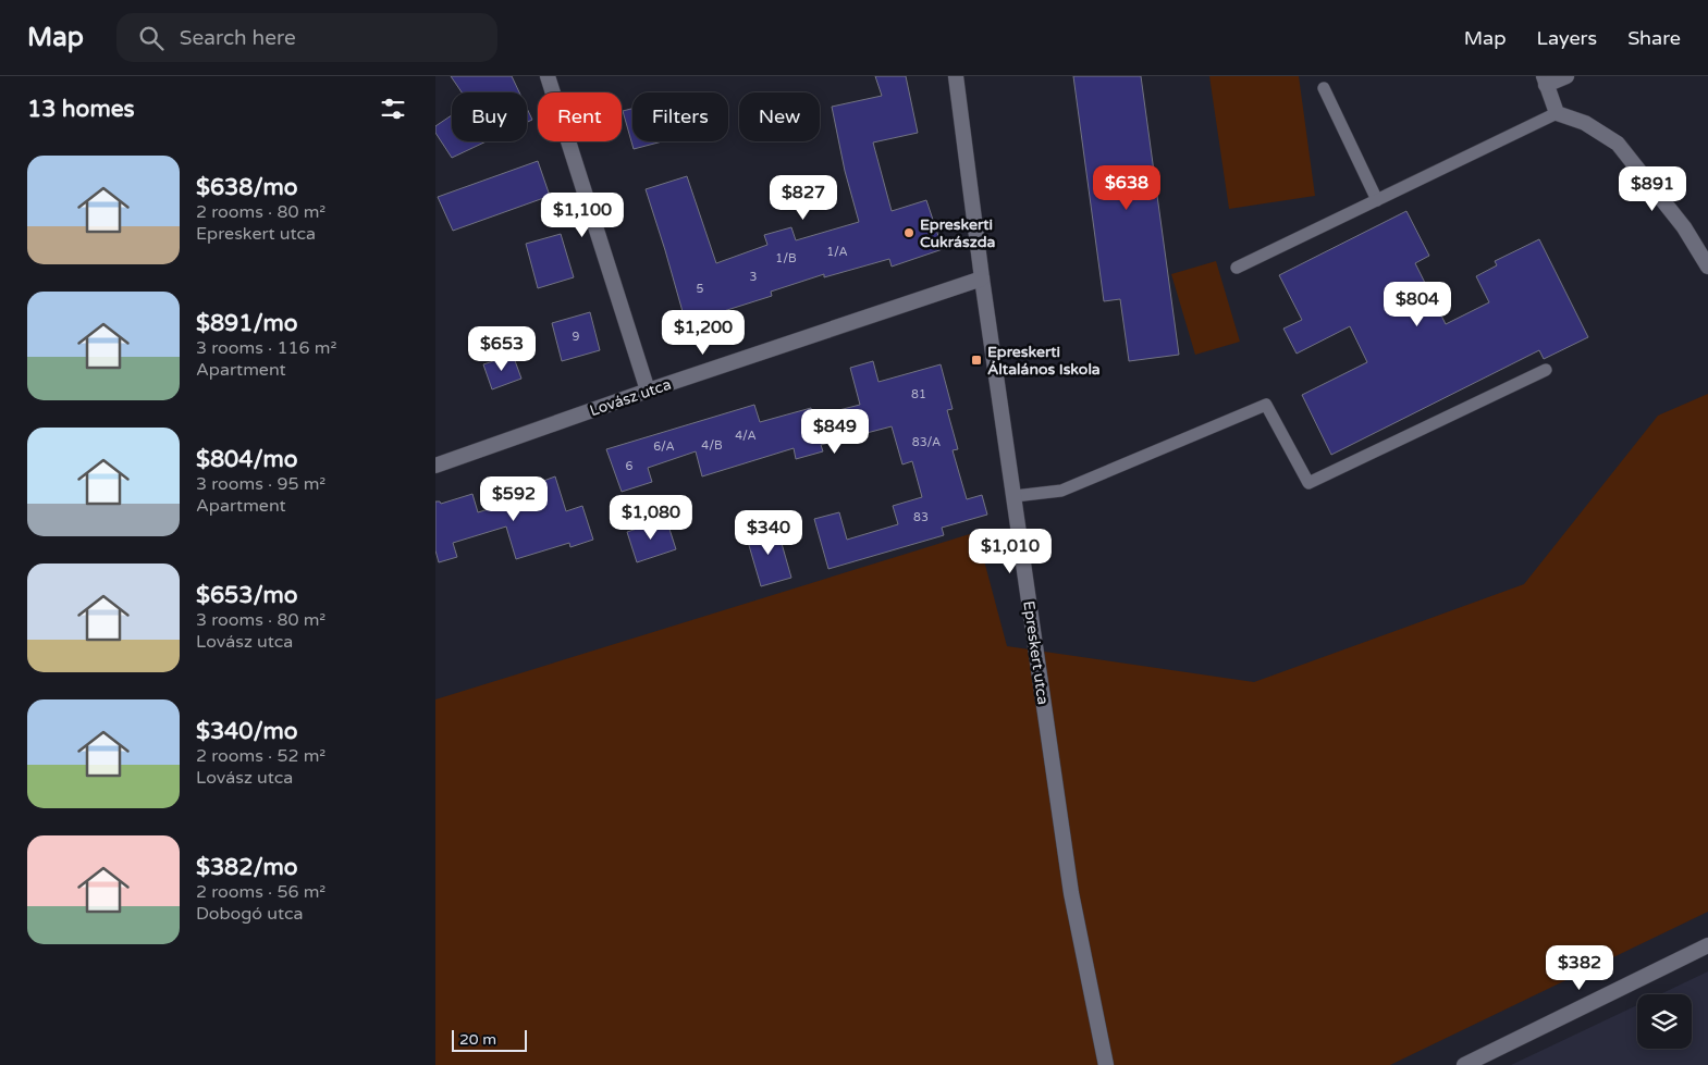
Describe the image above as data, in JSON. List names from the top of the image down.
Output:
{
  "streets": {
    "street": ["Lovász utca", "Epreskert utca"]
  },
  "crossings": [
    ["Lovász utca", "Epreskert utca"]
  ],
  "places": {
    "other": ["Epreskerti Cukrászda"],
    "transit": ["Epreskerti Általános Iskola"]
  },
  "house_numbers": [
    "1/A",
    "1/B",
    "3",
    "5",
    "9",
    "81",
    "4/A",
    "83/A",
    "4/B",
    "6/A",
    "6",
    "83"
  ],
  "scale_bar": "20 m",
  "page": {
    "header": "Map",
    "search": "Search here",
    "nav": ["Map", "Layers", "Share"],
    "heading": "13 homes",
    "chip": [
      "Buy",
      "Rent",
      "Filters",
      "New"
    ],
    "list": [
      {
        "name": "$638/mo",
        "note": "2 rooms · 80 m² · Epreskert utca"
      },
      {
        "name": "$891/mo",
        "note": "3 rooms · 116 m² · Apartment"
      },
      {
        "name": "$804/mo",
        "note": "3 rooms · 95 m² · Apartment"
      },
      {
        "name": "$653/mo",
        "note": "3 rooms · 80 m² · Lovász utca"
      },
      {
        "name": "$340/mo",
        "note": "2 rooms · 52 m² · Lovász utca"
      },
      {
        "name": "$382/mo",
        "note": "2 rooms · 56 m² · Dobogó utca"
      }
    ],
    "price": [
      "$638",
      "$891",
      "$827",
      "$1,100",
      "$804",
      "$1,200",
      "$653",
      "$849",
      "$592",
      "$1,080",
      "$340",
      "$1,010",
      "$382"
    ],
    "scale": "20 m"
  }
}
